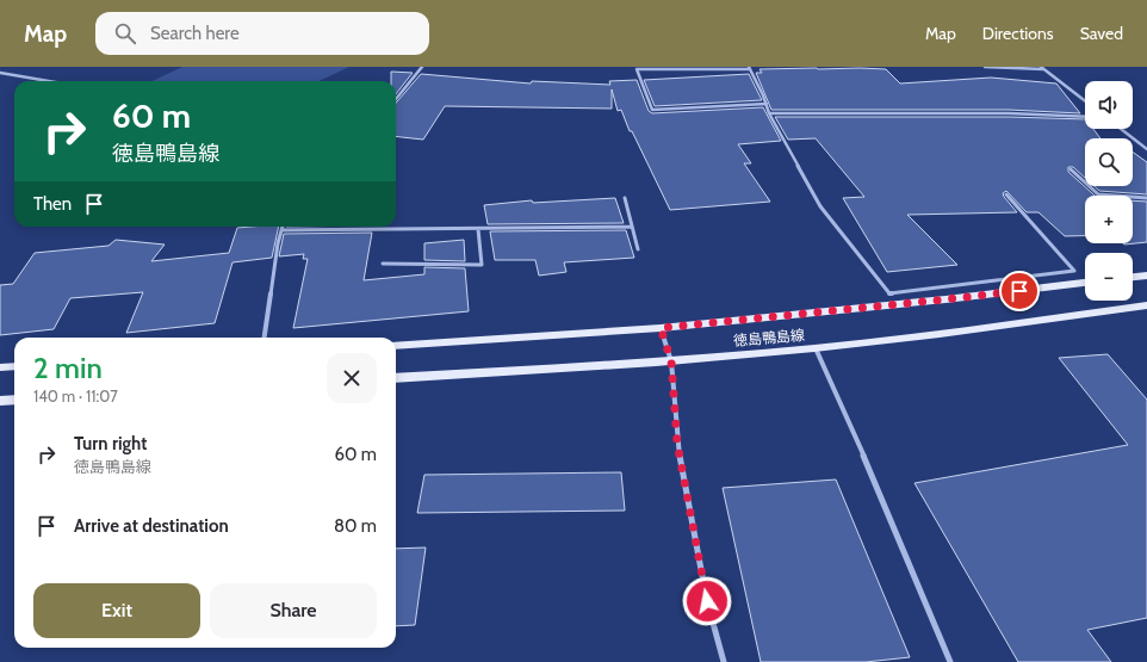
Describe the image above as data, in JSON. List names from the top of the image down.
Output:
{
  "streets": {
    "main road": ["徳島鴨島線"]
  },
  "page": {
    "header": "Map",
    "search": "Search here",
    "nav": ["Map", "Directions", "Saved"],
    "map_buttons": ["+", "−"],
    "turn": ["60 m", "徳島鴨島線"],
    "then": "Then",
    "heading": ["2 min", "140 m · 11:07"],
    "list": [
      {
        "name": "Turn right",
        "note": "徳島鴨島線",
        "value": "60 m"
      },
      {
        "name": "Arrive at destination",
        "value": "80 m"
      }
    ],
    "buttons": ["Exit", "Share"]
  }
}
